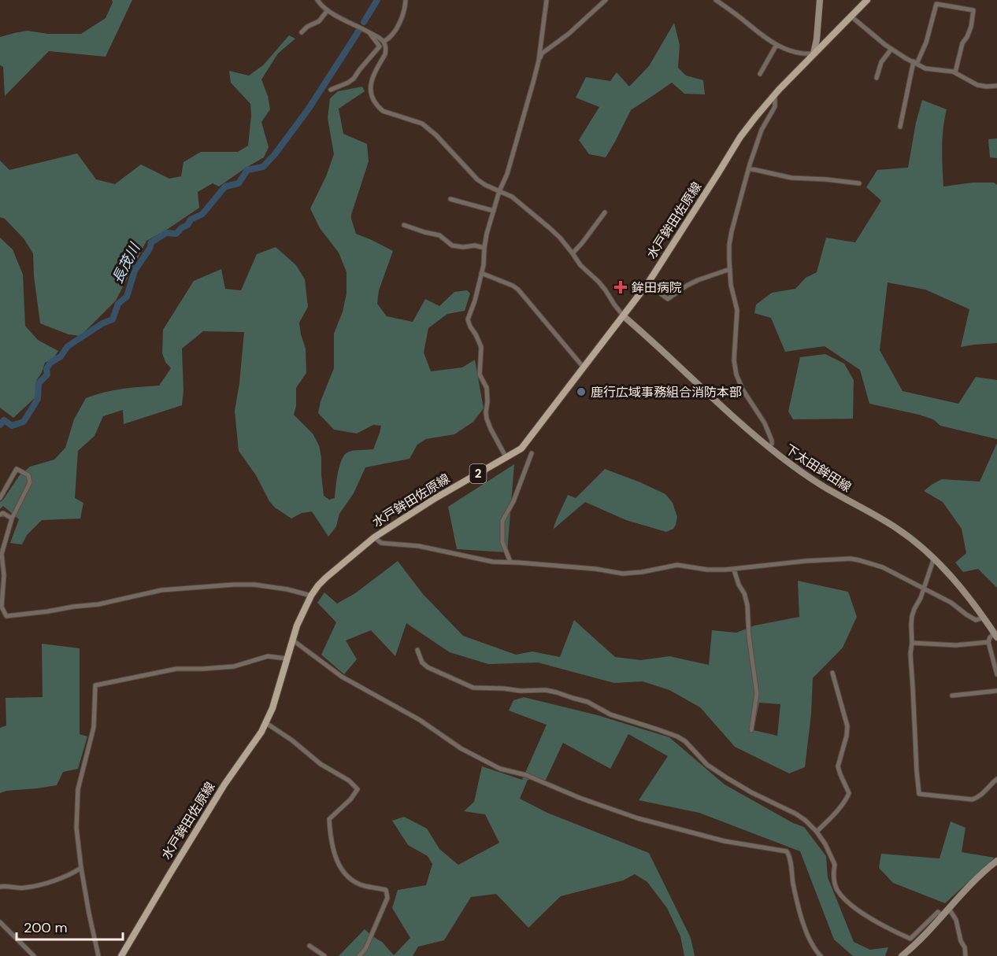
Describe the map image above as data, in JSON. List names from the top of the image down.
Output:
{
  "streets": {
    "main road": ["水戸鉾田佐原線", "下太田鉾田線", "2"]
  },
  "crossings": [
    ["水戸鉾田佐原線", "下太田鉾田線"]
  ],
  "water": ["長茂川"],
  "places": {
    "health": ["鉾田病院"],
    "other": ["鹿行広域事務組合消防本部"]
  },
  "scale_bar": "200 m"
}
